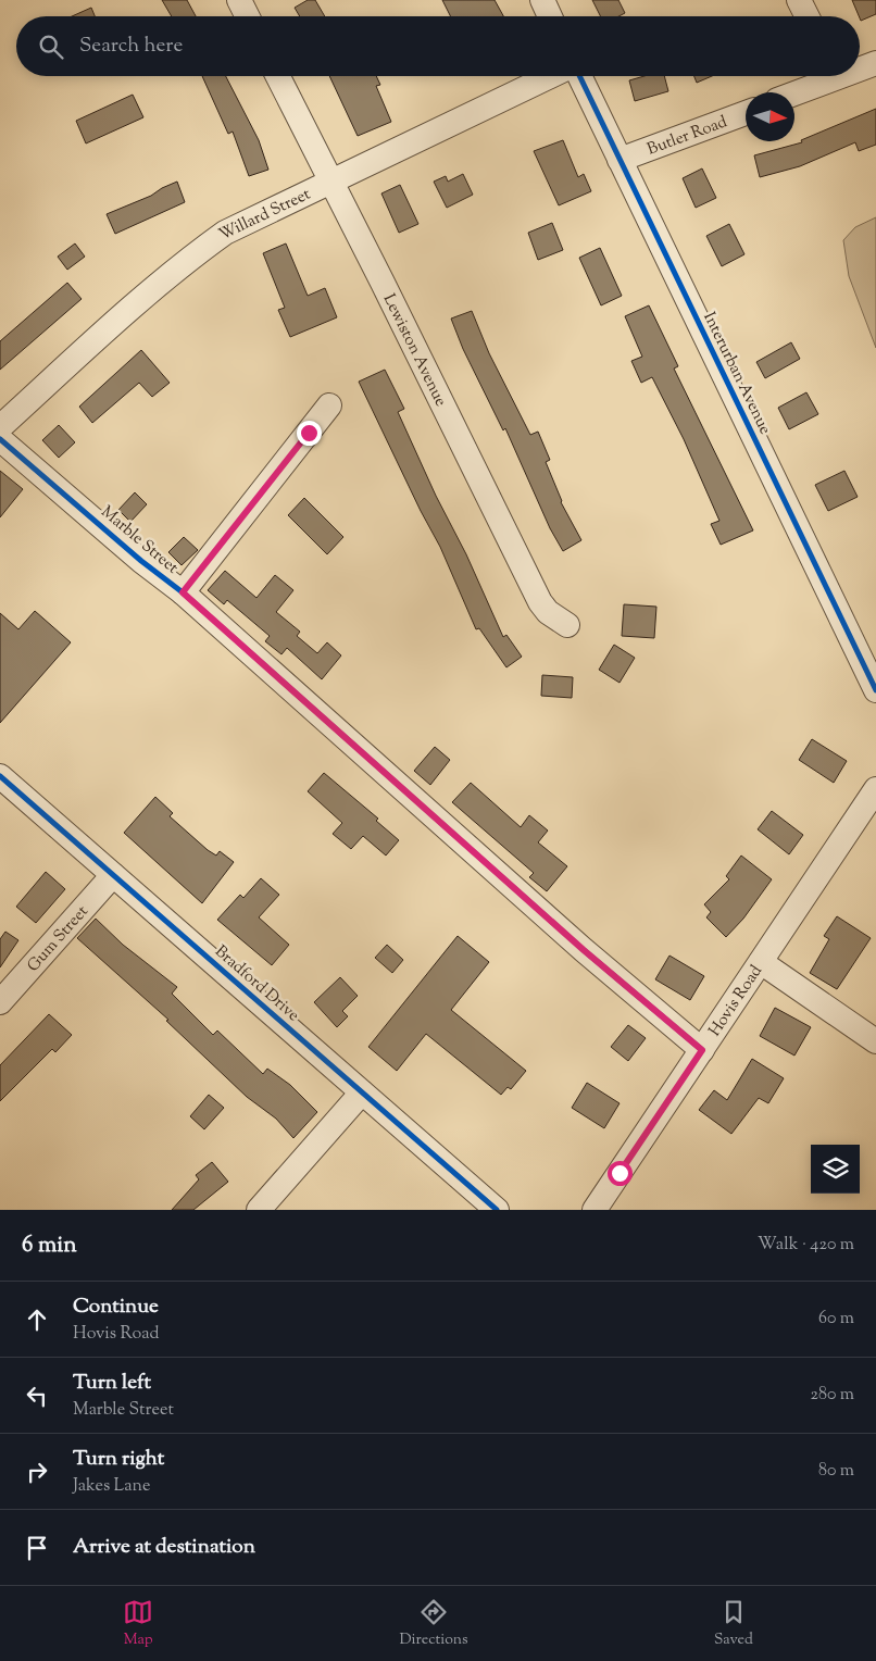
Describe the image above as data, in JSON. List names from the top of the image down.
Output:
{
  "streets": {
    "street": [
      "Butler Road",
      "Willard Street",
      "Lewiston Avenue",
      "Interurban Avenue",
      "Marble Street",
      "Gum Street",
      "Bradford Drive",
      "Hovis Road"
    ]
  },
  "crossings": [
    ["Butler Road", "Interurban Avenue"],
    ["Willard Street", "Lewiston Avenue"],
    ["Marble Street", "Hovis Road"],
    ["Gum Street", "Bradford Drive"]
  ],
  "north": "right",
  "page": {
    "search": "Search here",
    "heading": ["6 min", "Walk · 420 m"],
    "list": [
      ["Continue", "Hovis Road", "60 m"],
      ["Turn left", "Marble Street", "280 m"],
      ["Turn right", "Jakes Lane", "80 m"],
      "Arrive at destination"
    ],
    "nav": ["Map", "Directions", "Saved"]
  }
}
